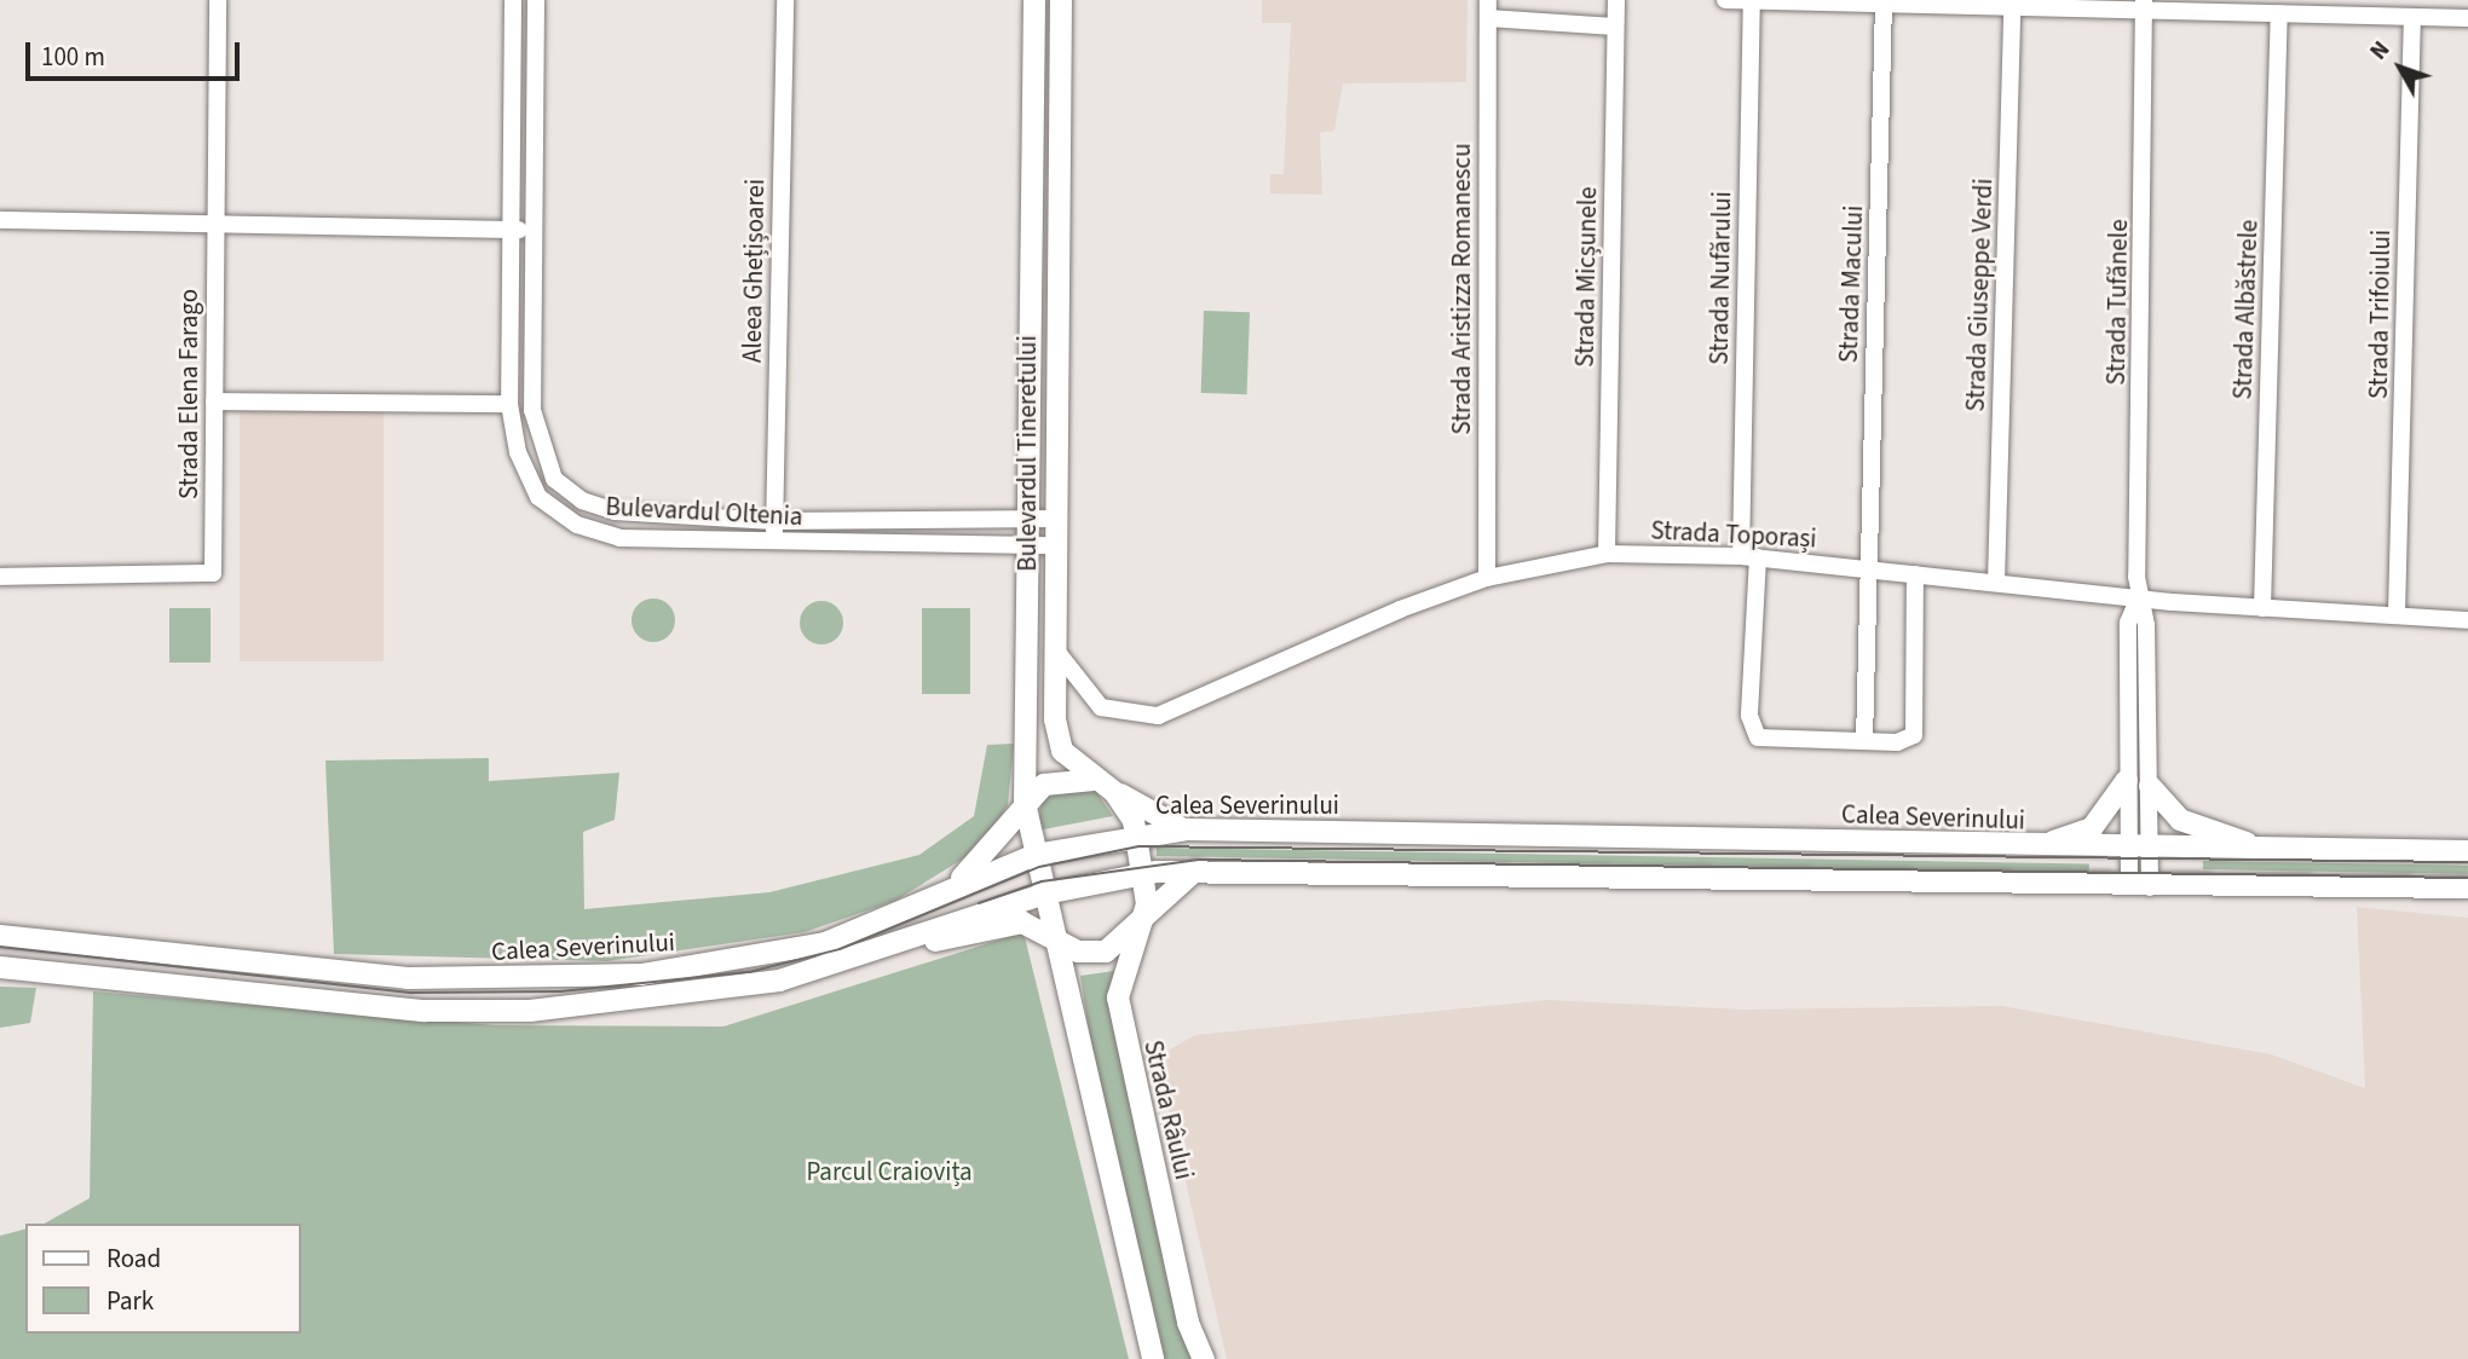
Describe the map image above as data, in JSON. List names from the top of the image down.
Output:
{
  "streets": {
    "main road": ["Bulevardul Tineretului", "Calea Severinului", "Strada Râului"],
    "street": [
      "Aleea Ghețișoarei",
      "Strada Micșunele",
      "Strada Nufărului",
      "Strada Macului",
      "Strada Aristizza Romanescu",
      "Strada Giuseppe Verdi",
      "Strada Tufănele",
      "Strada Albăstrele",
      "Strada Trifoiului",
      "Strada Elena Farago",
      "Bulevardul Oltenia",
      "Strada Toporași"
    ]
  },
  "crossings": [
    ["Aleea Ghețișoarei", "Bulevardul Oltenia"],
    ["Strada Micșunele", "Strada Toporași"],
    ["Strada Nufărului", "Strada Macului"],
    ["Strada Nufărului", "Strada Toporași"],
    ["Strada Macului", "Strada Toporași"],
    ["Strada Aristizza Romanescu", "Strada Toporași"],
    ["Strada Giuseppe Verdi", "Strada Toporași"],
    ["Strada Tufănele", "Strada Toporași"],
    ["Strada Tufănele", "Calea Severinului"],
    ["Strada Albăstrele", "Strada Toporași"],
    ["Strada Trifoiului", "Strada Toporași"],
    ["Bulevardul Tineretului", "Bulevardul Oltenia"],
    ["Bulevardul Tineretului", "Strada Toporași"],
    ["Bulevardul Tineretului", "Calea Severinului"],
    ["Bulevardul Tineretului", "Strada Râului"]
  ],
  "parks": ["Parcul Craiovița"],
  "legend": ["Road", "Park"],
  "scale_bar": "100 m",
  "north": "top left"
}
